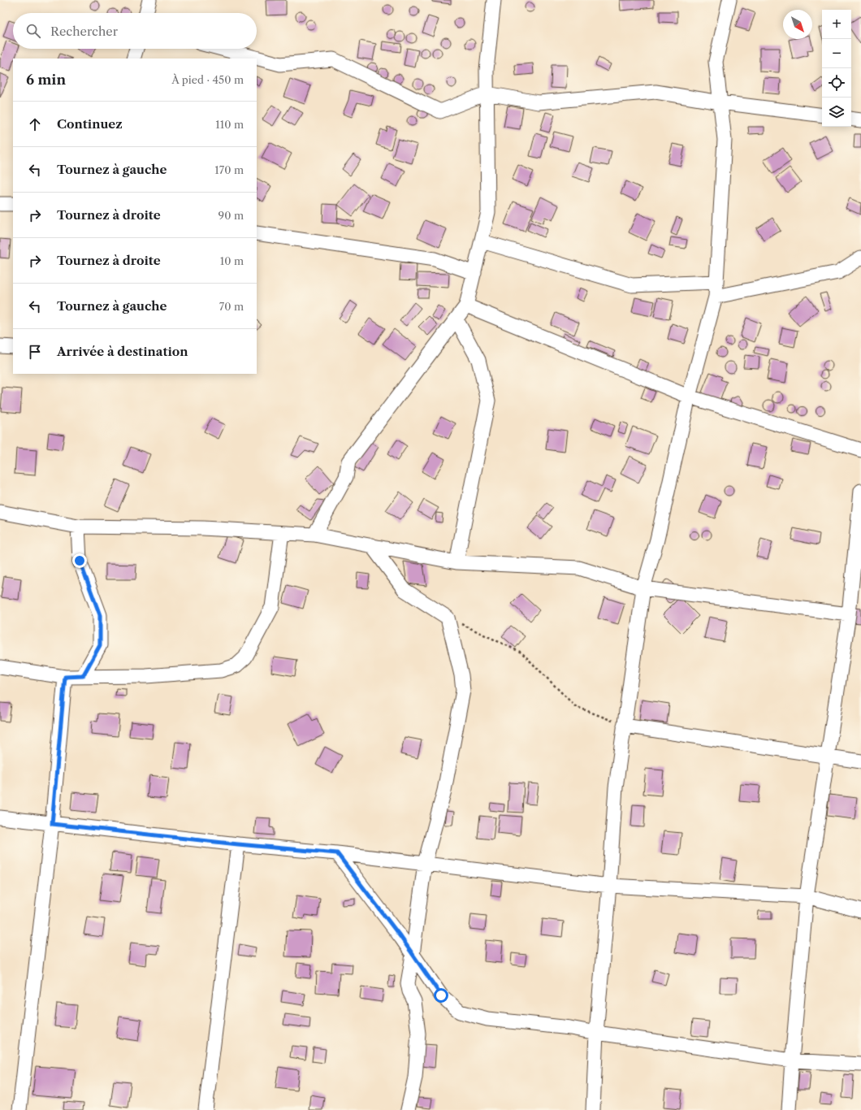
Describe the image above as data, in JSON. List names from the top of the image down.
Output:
{
  "north": "bottom right",
  "page": {
    "map_buttons": ["+", "−"],
    "search": "Rechercher",
    "heading": ["6 min", "À pied · 450 m"],
    "list": [
      ["Continuez", "110 m"],
      ["Tournez à gauche", "170 m"],
      ["Tournez à droite", "90 m"],
      ["Tournez à droite", "10 m"],
      ["Tournez à gauche", "70 m"],
      "Arrivée à destination"
    ]
  }
}
